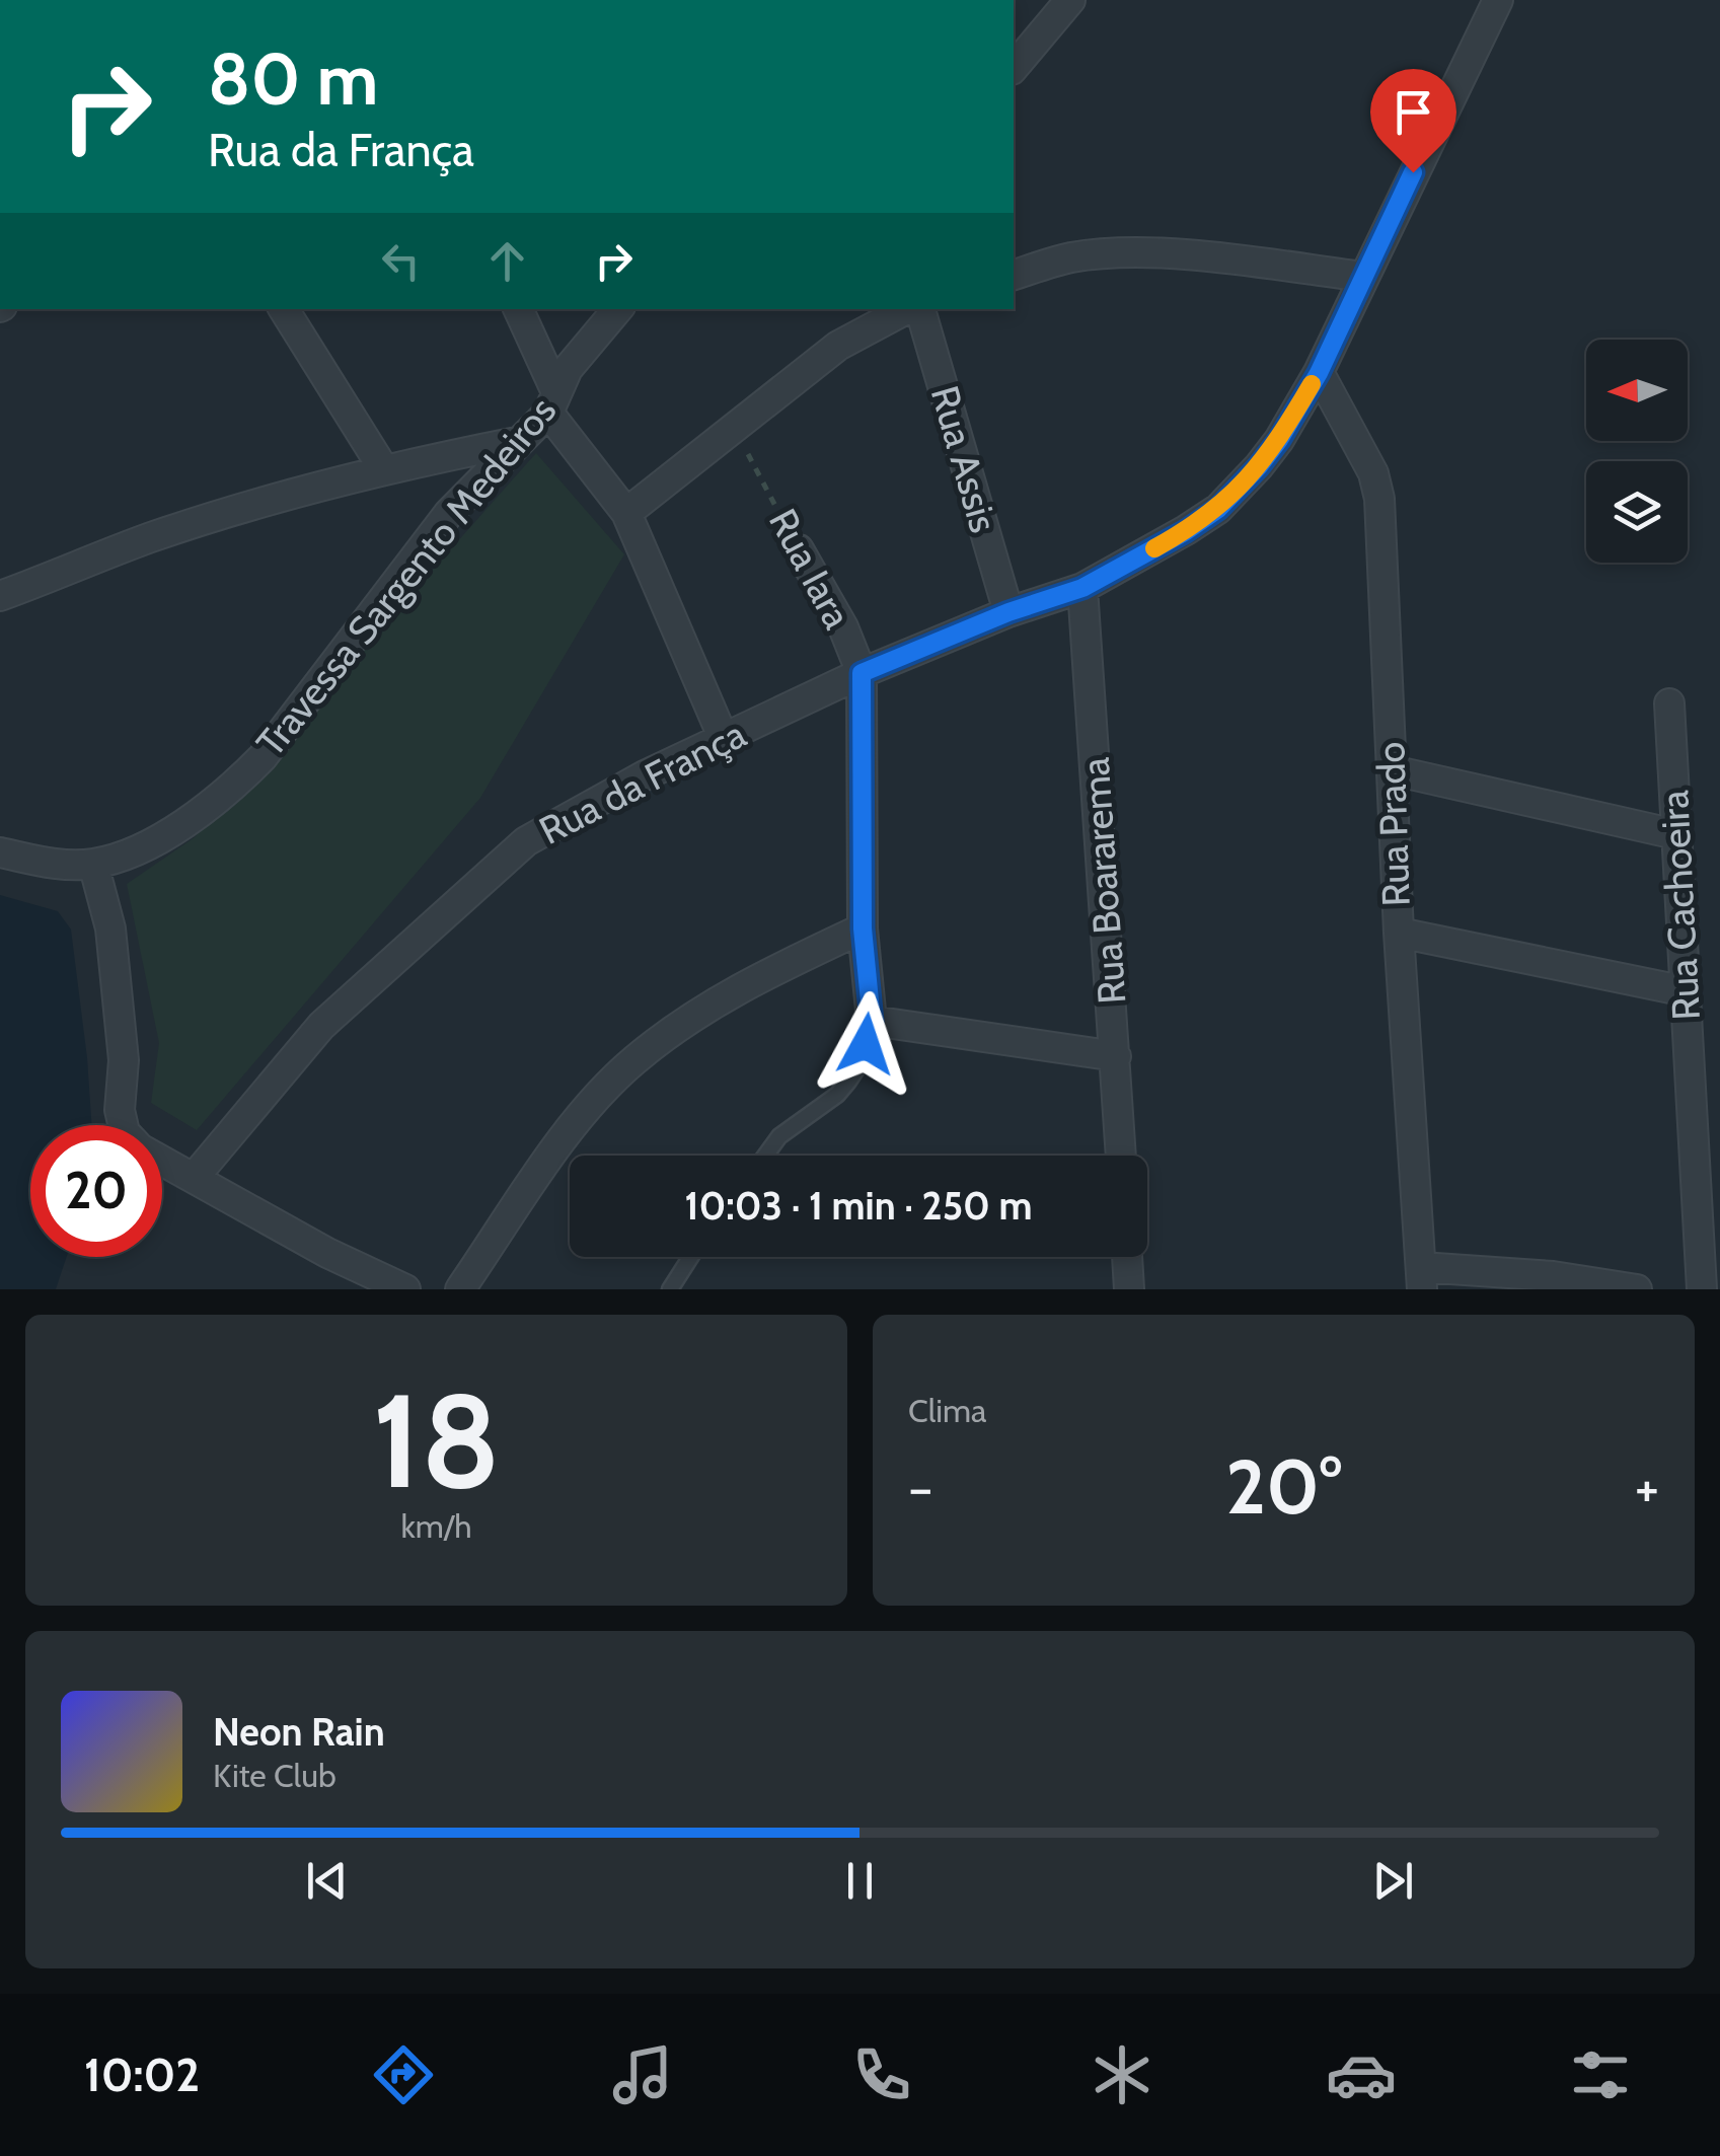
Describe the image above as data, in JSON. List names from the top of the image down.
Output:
{
  "streets": {
    "street": [
      "Rua Assis",
      "Rua Iara",
      "Travessa Sargento Medeiros",
      "Rua da França",
      "Rua Prado",
      "Rua Boararema",
      "Rua Cachoeira"
    ]
  },
  "crossings": [
    ["Rua Assis", "Rua da França"],
    ["Rua Iara", "Rua da França"],
    ["Rua da França", "Rua Prado"],
    ["Rua da França", "Rua Boararema"]
  ],
  "north": "left",
  "page": {
    "turn": ["80 m", "Rua da França"],
    "limit": "20",
    "trip": "10:03 · 1 min · 250 m",
    "tile": [
      ["18", "km/h"],
      "Clima"
    ],
    "heat": ["−", "20°", "+"],
    "song": ["Neon Rain", "Kite Club"],
    "tabs": "10:02"
  }
}
